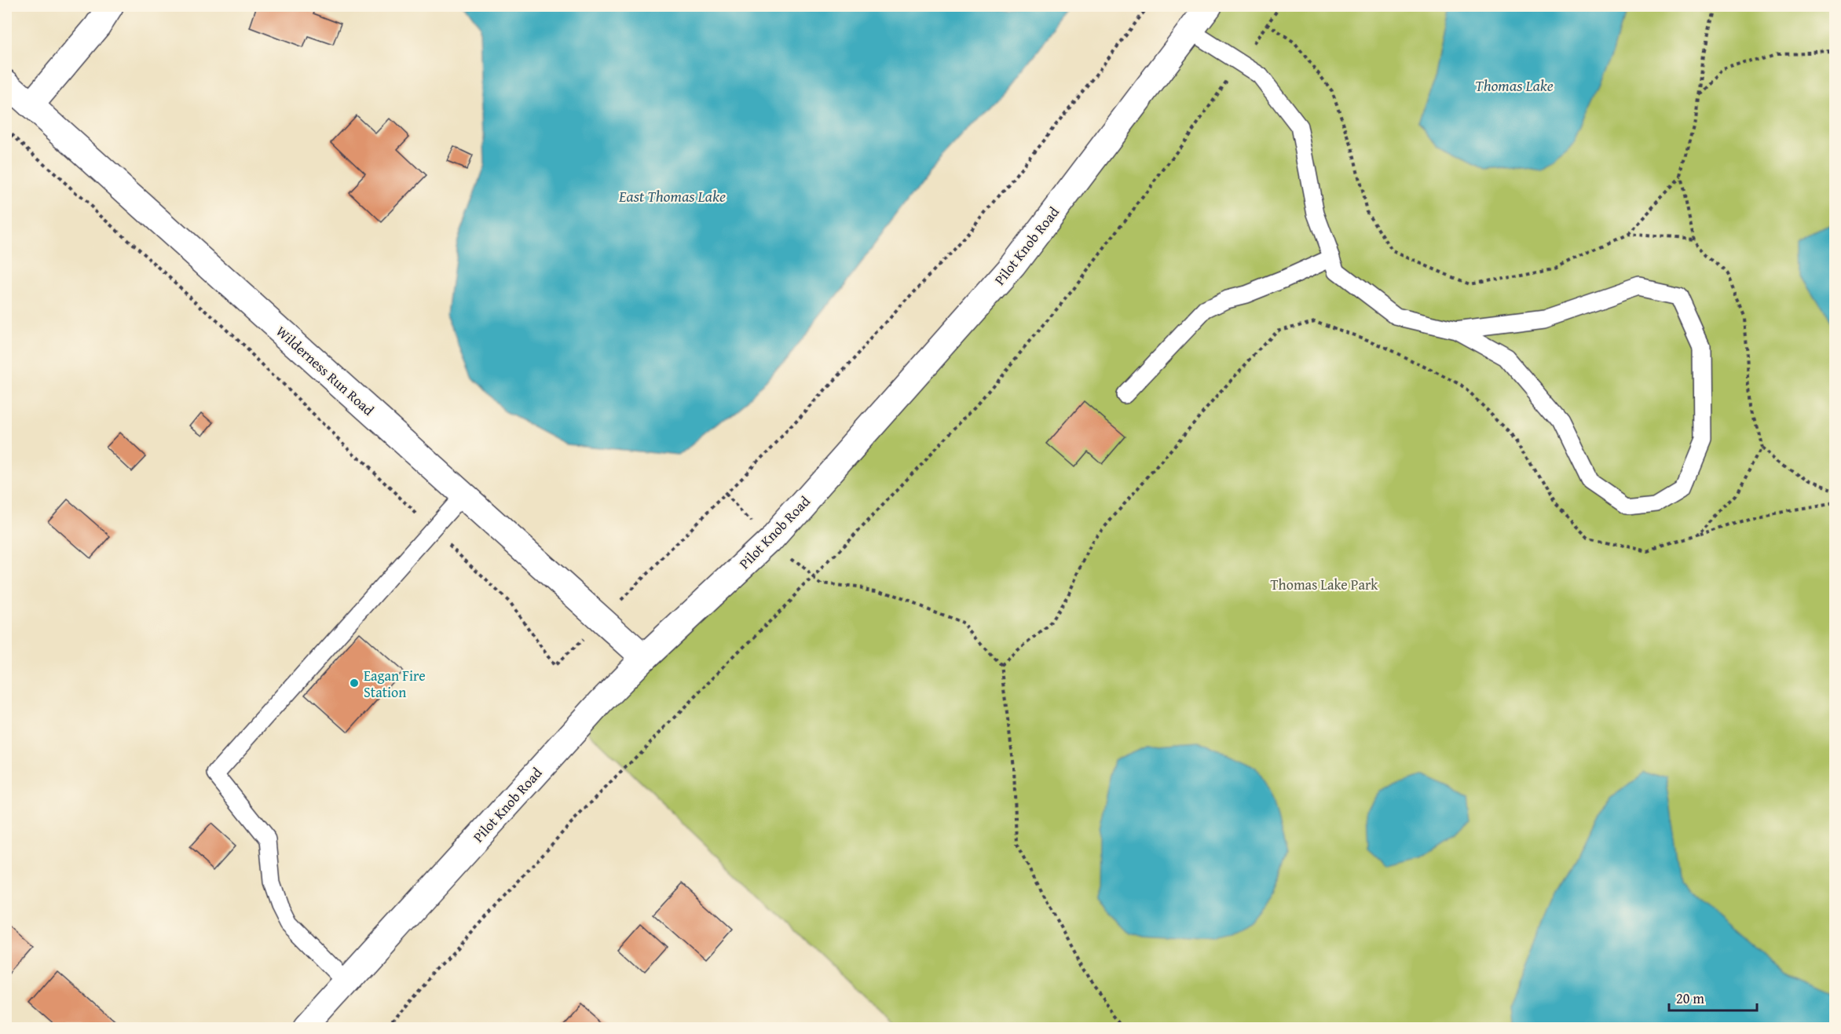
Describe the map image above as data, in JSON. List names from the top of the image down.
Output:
{
  "streets": {
    "main road": ["Pilot Knob Road", "Wilderness Run Road"]
  },
  "crossings": [
    ["Pilot Knob Road", "Wilderness Run Road"]
  ],
  "water": ["Thomas Lake", "East Thomas Lake"],
  "parks": ["Thomas Lake Park"],
  "places": ["Eagan Fire Station"],
  "scale_bar": "20 m"
}
